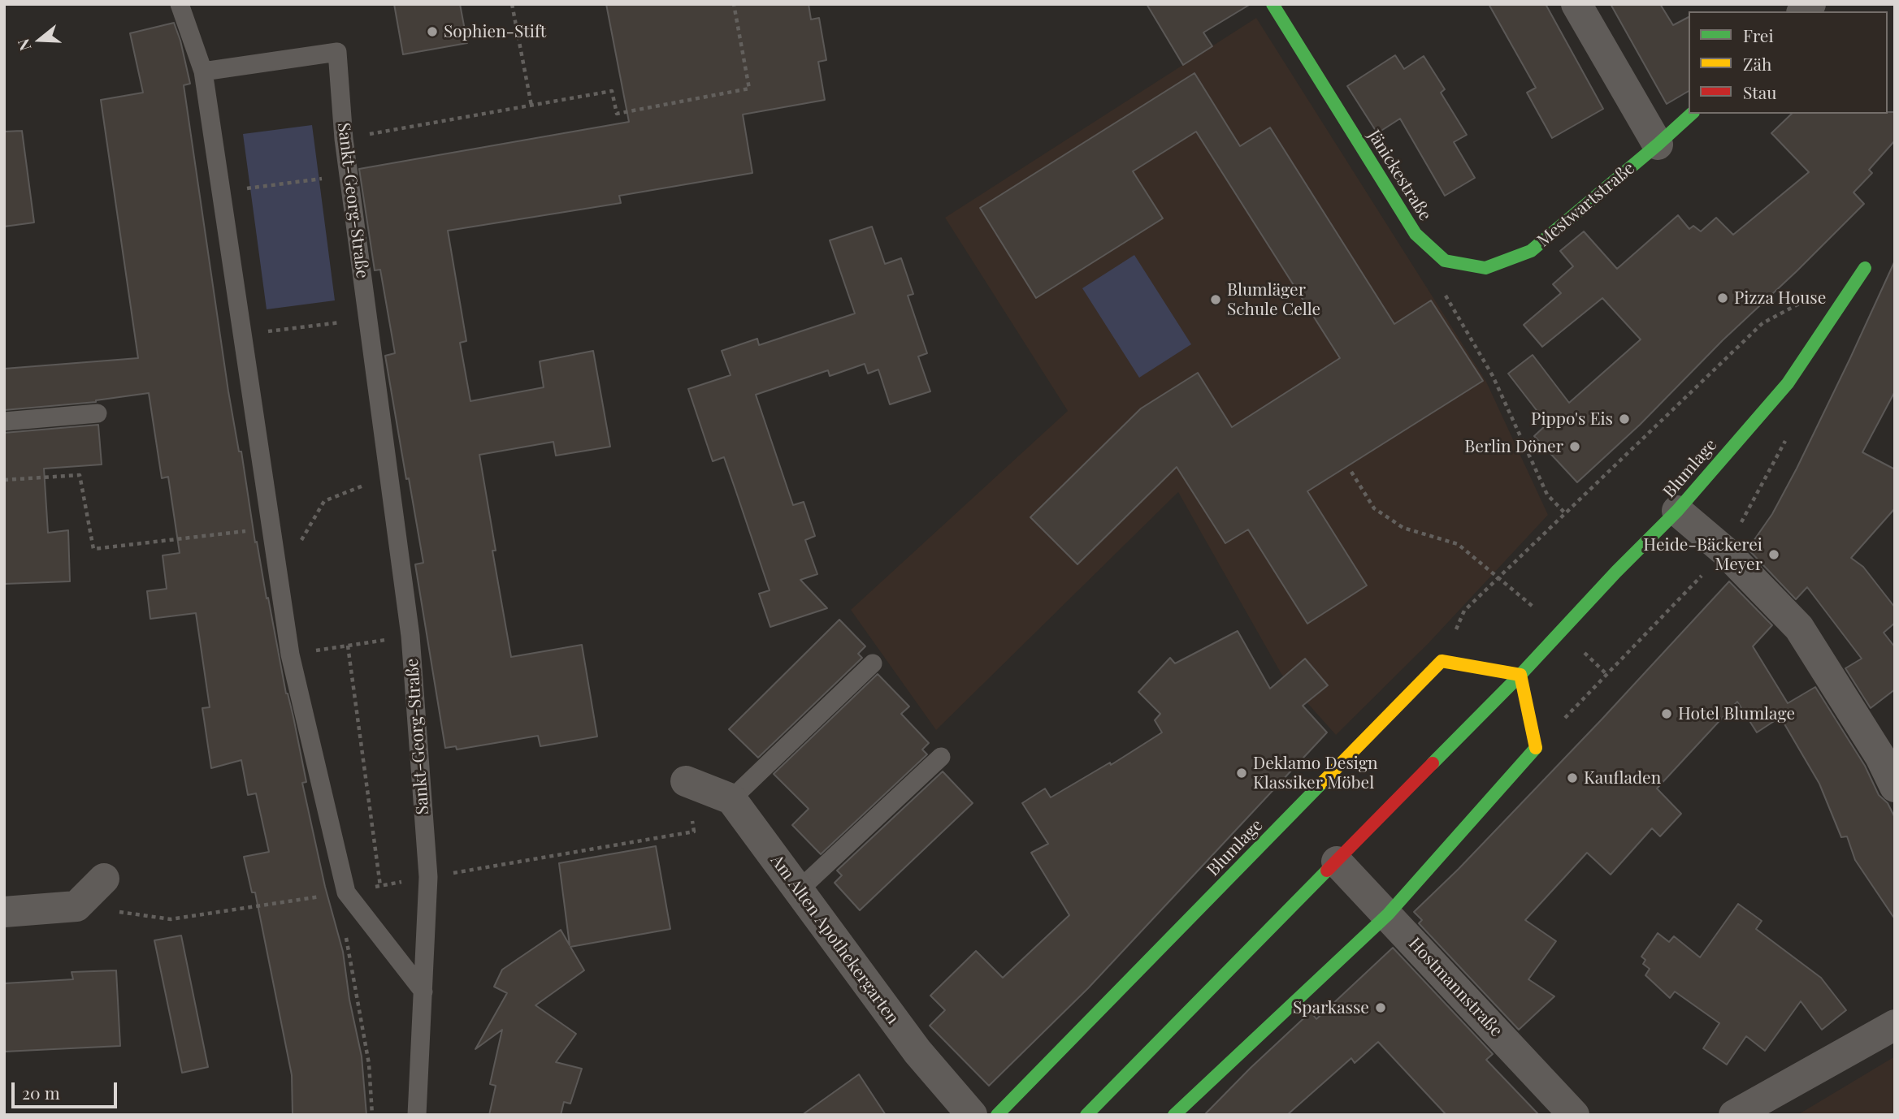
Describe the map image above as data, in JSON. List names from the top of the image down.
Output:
{
  "streets": {
    "street": [
      "Jänickestraße",
      "Mestwartstraße",
      "Blumlage",
      "Am Alten Apothekergarten",
      "Hostmannstraße"
    ],
    "lane": ["Sankt-Georg-Straße"]
  },
  "crossings": [
    ["Jänickestraße", "Mestwartstraße"],
    ["Blumlage", "Hostmannstraße"]
  ],
  "places": [
    "Sophien-Stift",
    "Pizza House",
    "Blumläger Schule Celle",
    "Pippo's Eis",
    "Berlin Döner",
    "Heide-Bäckerei Meyer",
    "Hotel Blumlage",
    "Deklamo Design Klassiker Möbel",
    "Kaufladen",
    "Sparkasse"
  ],
  "legend": ["Frei", "Zäh", "Stau"],
  "scale_bar": "20 m",
  "north": "left"
}
